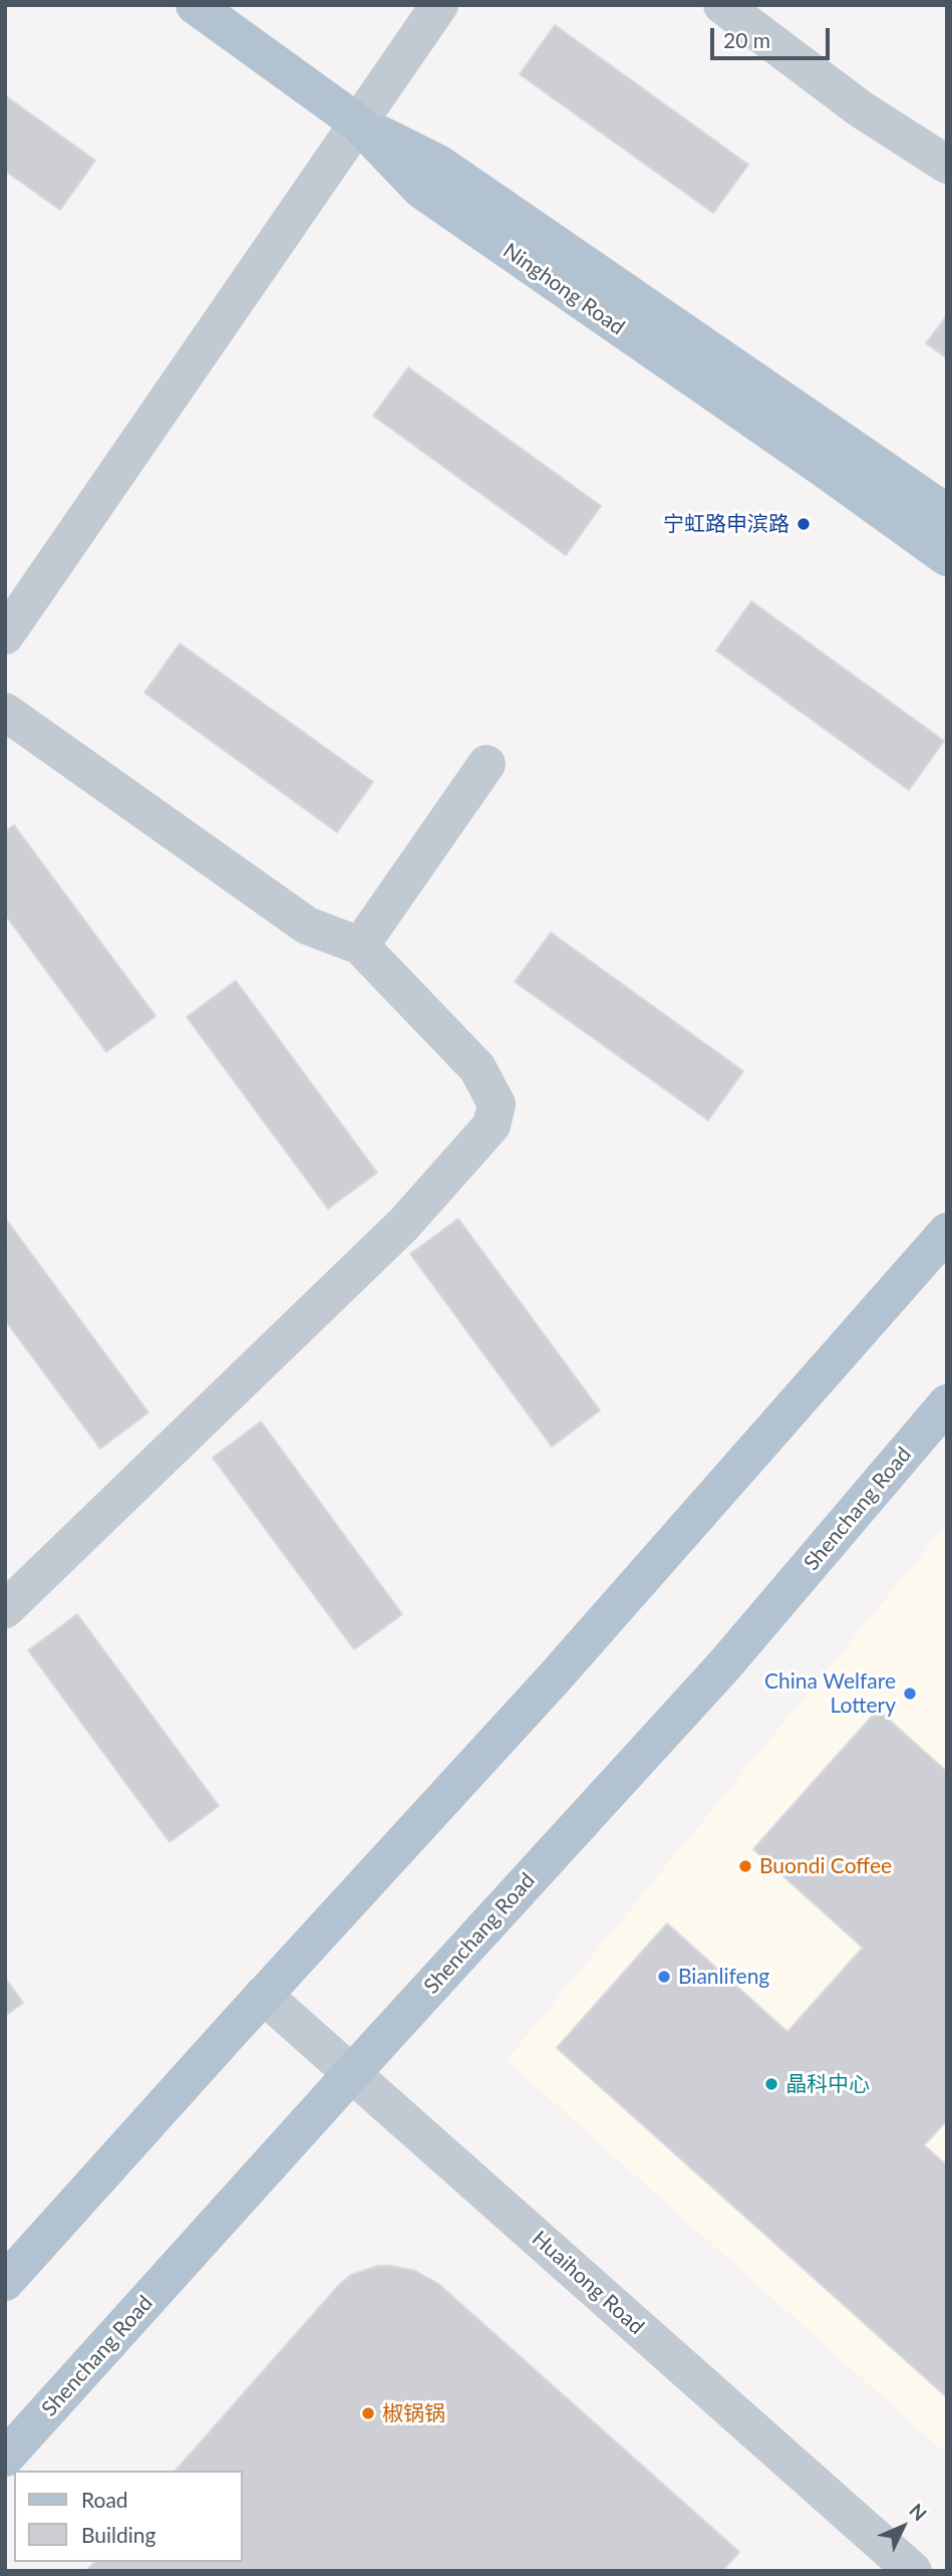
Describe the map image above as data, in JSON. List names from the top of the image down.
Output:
{
  "streets": {
    "main road": ["Ninghong Road", "Shenchang Road"],
    "street": ["Huaihong Road"]
  },
  "crossings": [
    ["Shenchang Road", "Huaihong Road"]
  ],
  "places": [
    "宁虹路申滨路",
    "China Welfare Lottery",
    "Buondi Coffee",
    "Bianlifeng",
    "晶科中心",
    "椒锅锅"
  ],
  "legend": ["Road", "Building"],
  "scale_bar": "20 m",
  "north": "top right"
}
